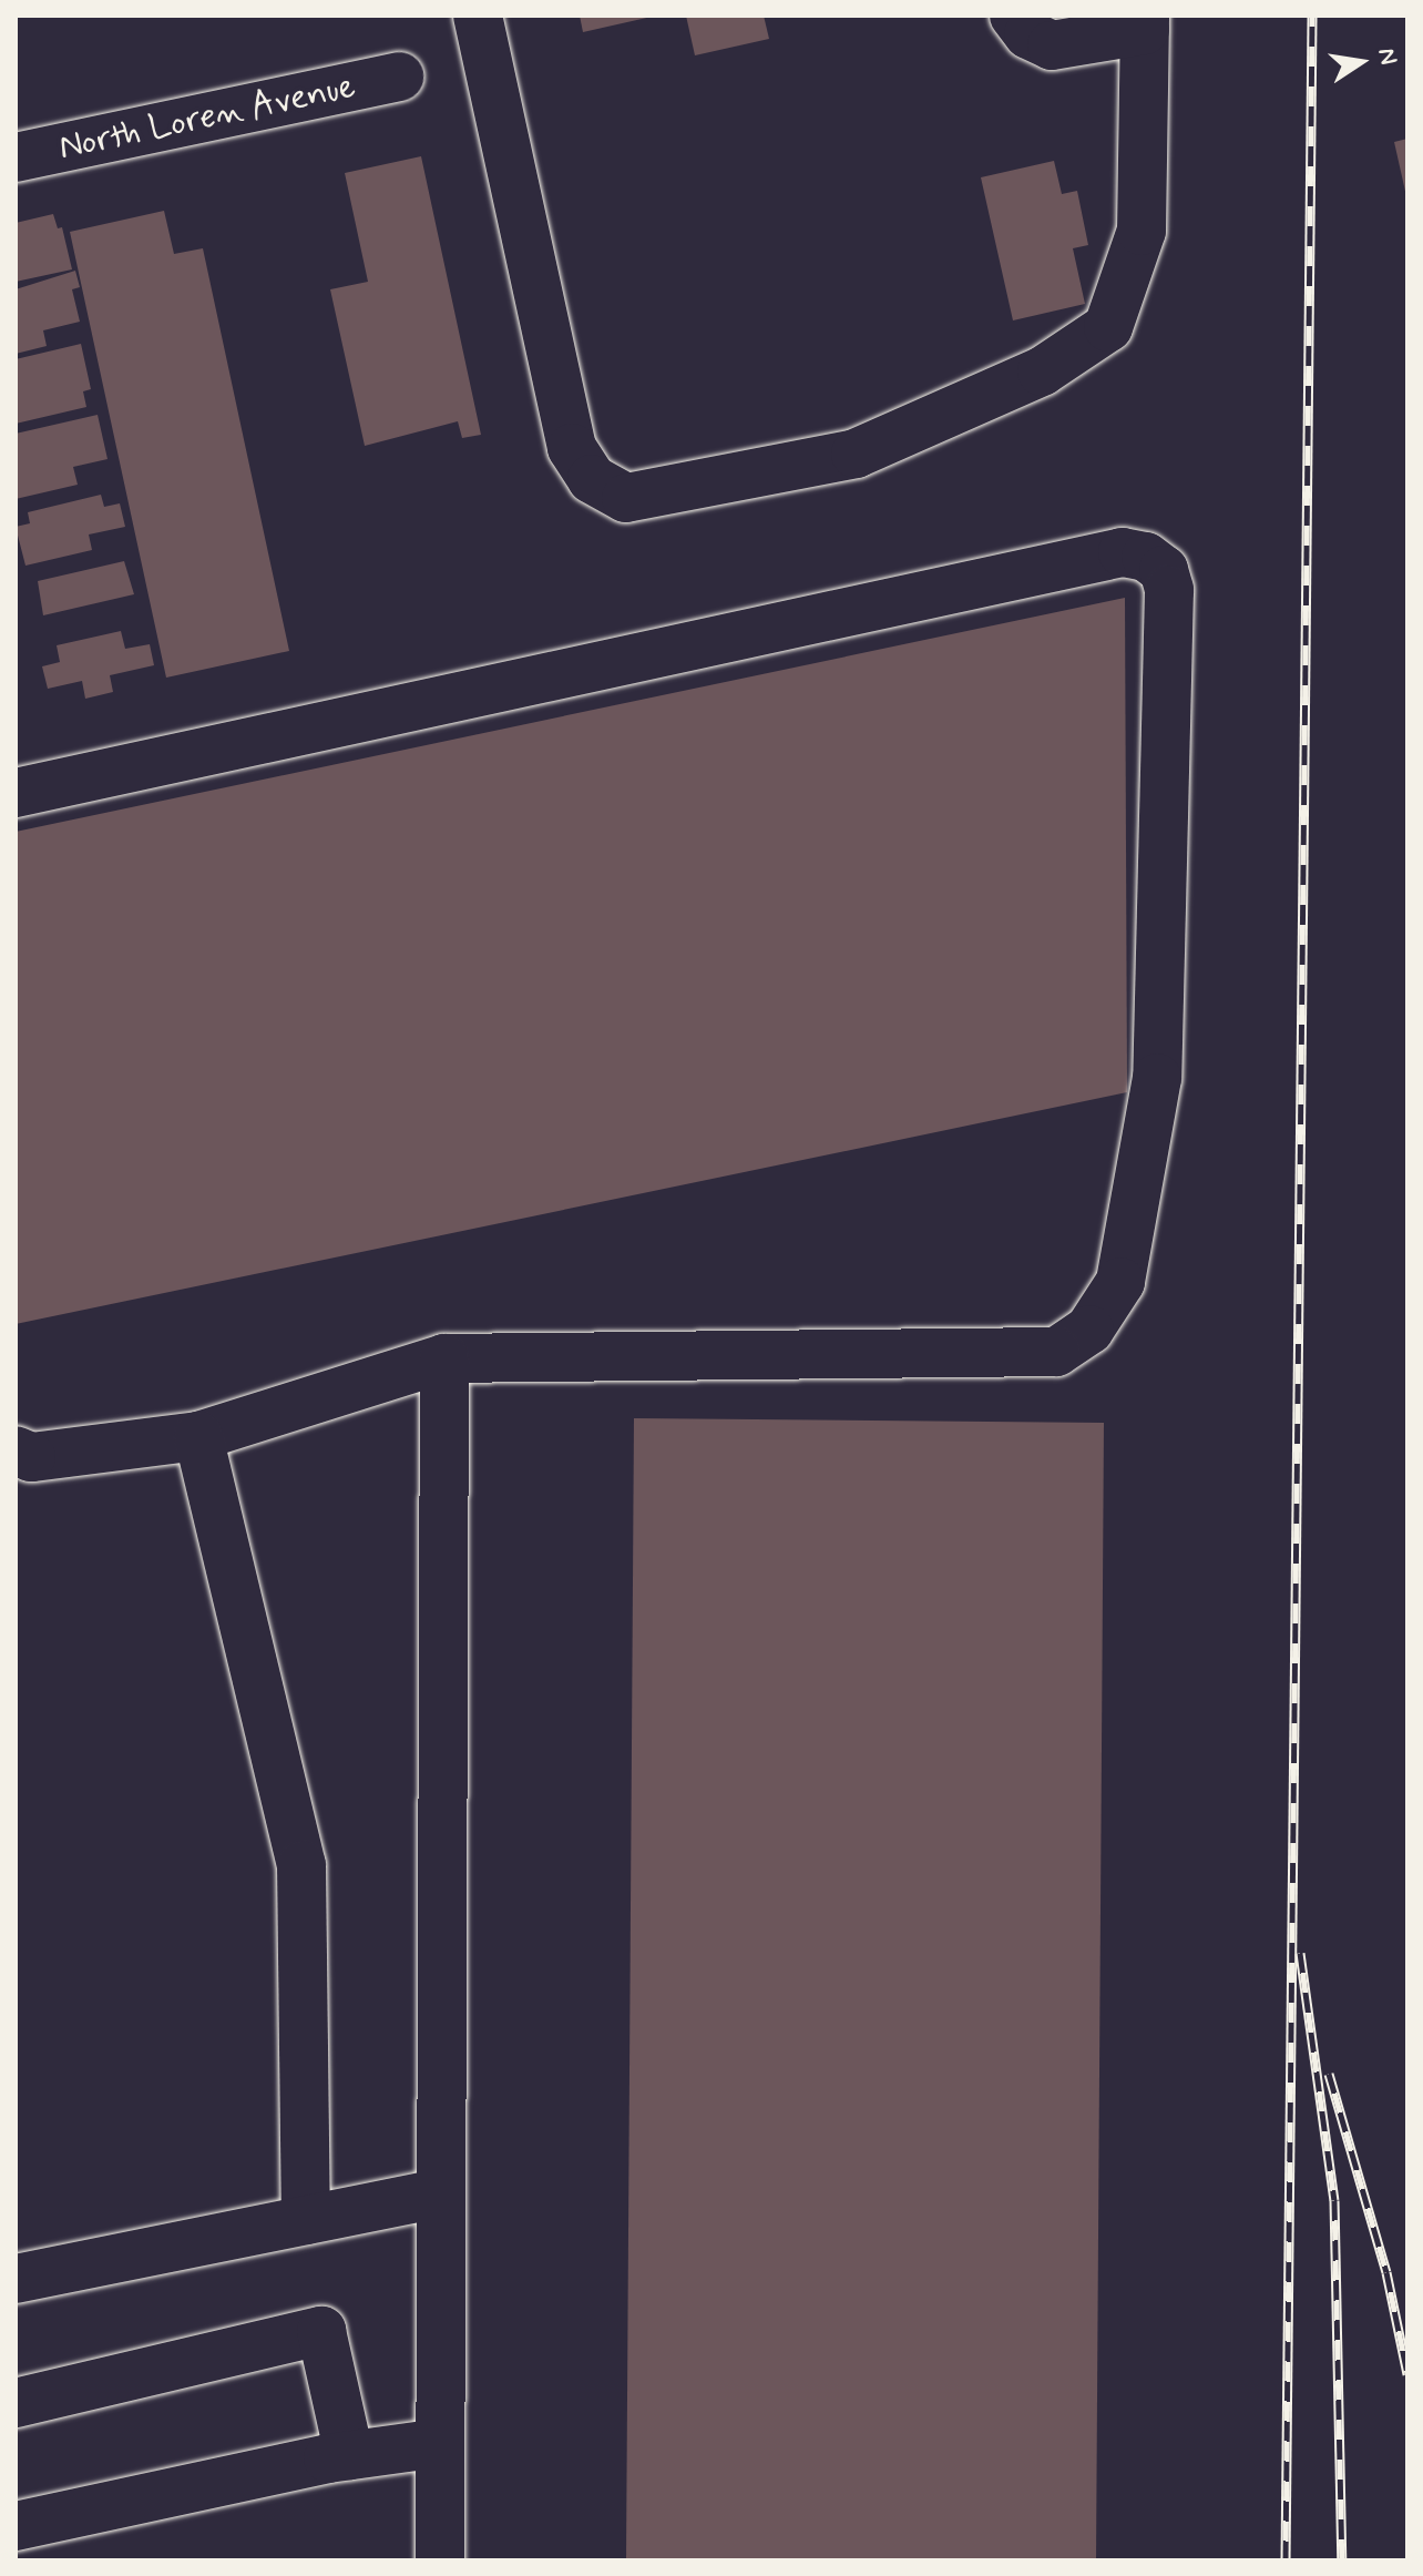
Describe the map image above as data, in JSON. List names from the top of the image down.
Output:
{
  "streets": {
    "street": ["North Loren Avenue"]
  },
  "north": "right"
}
